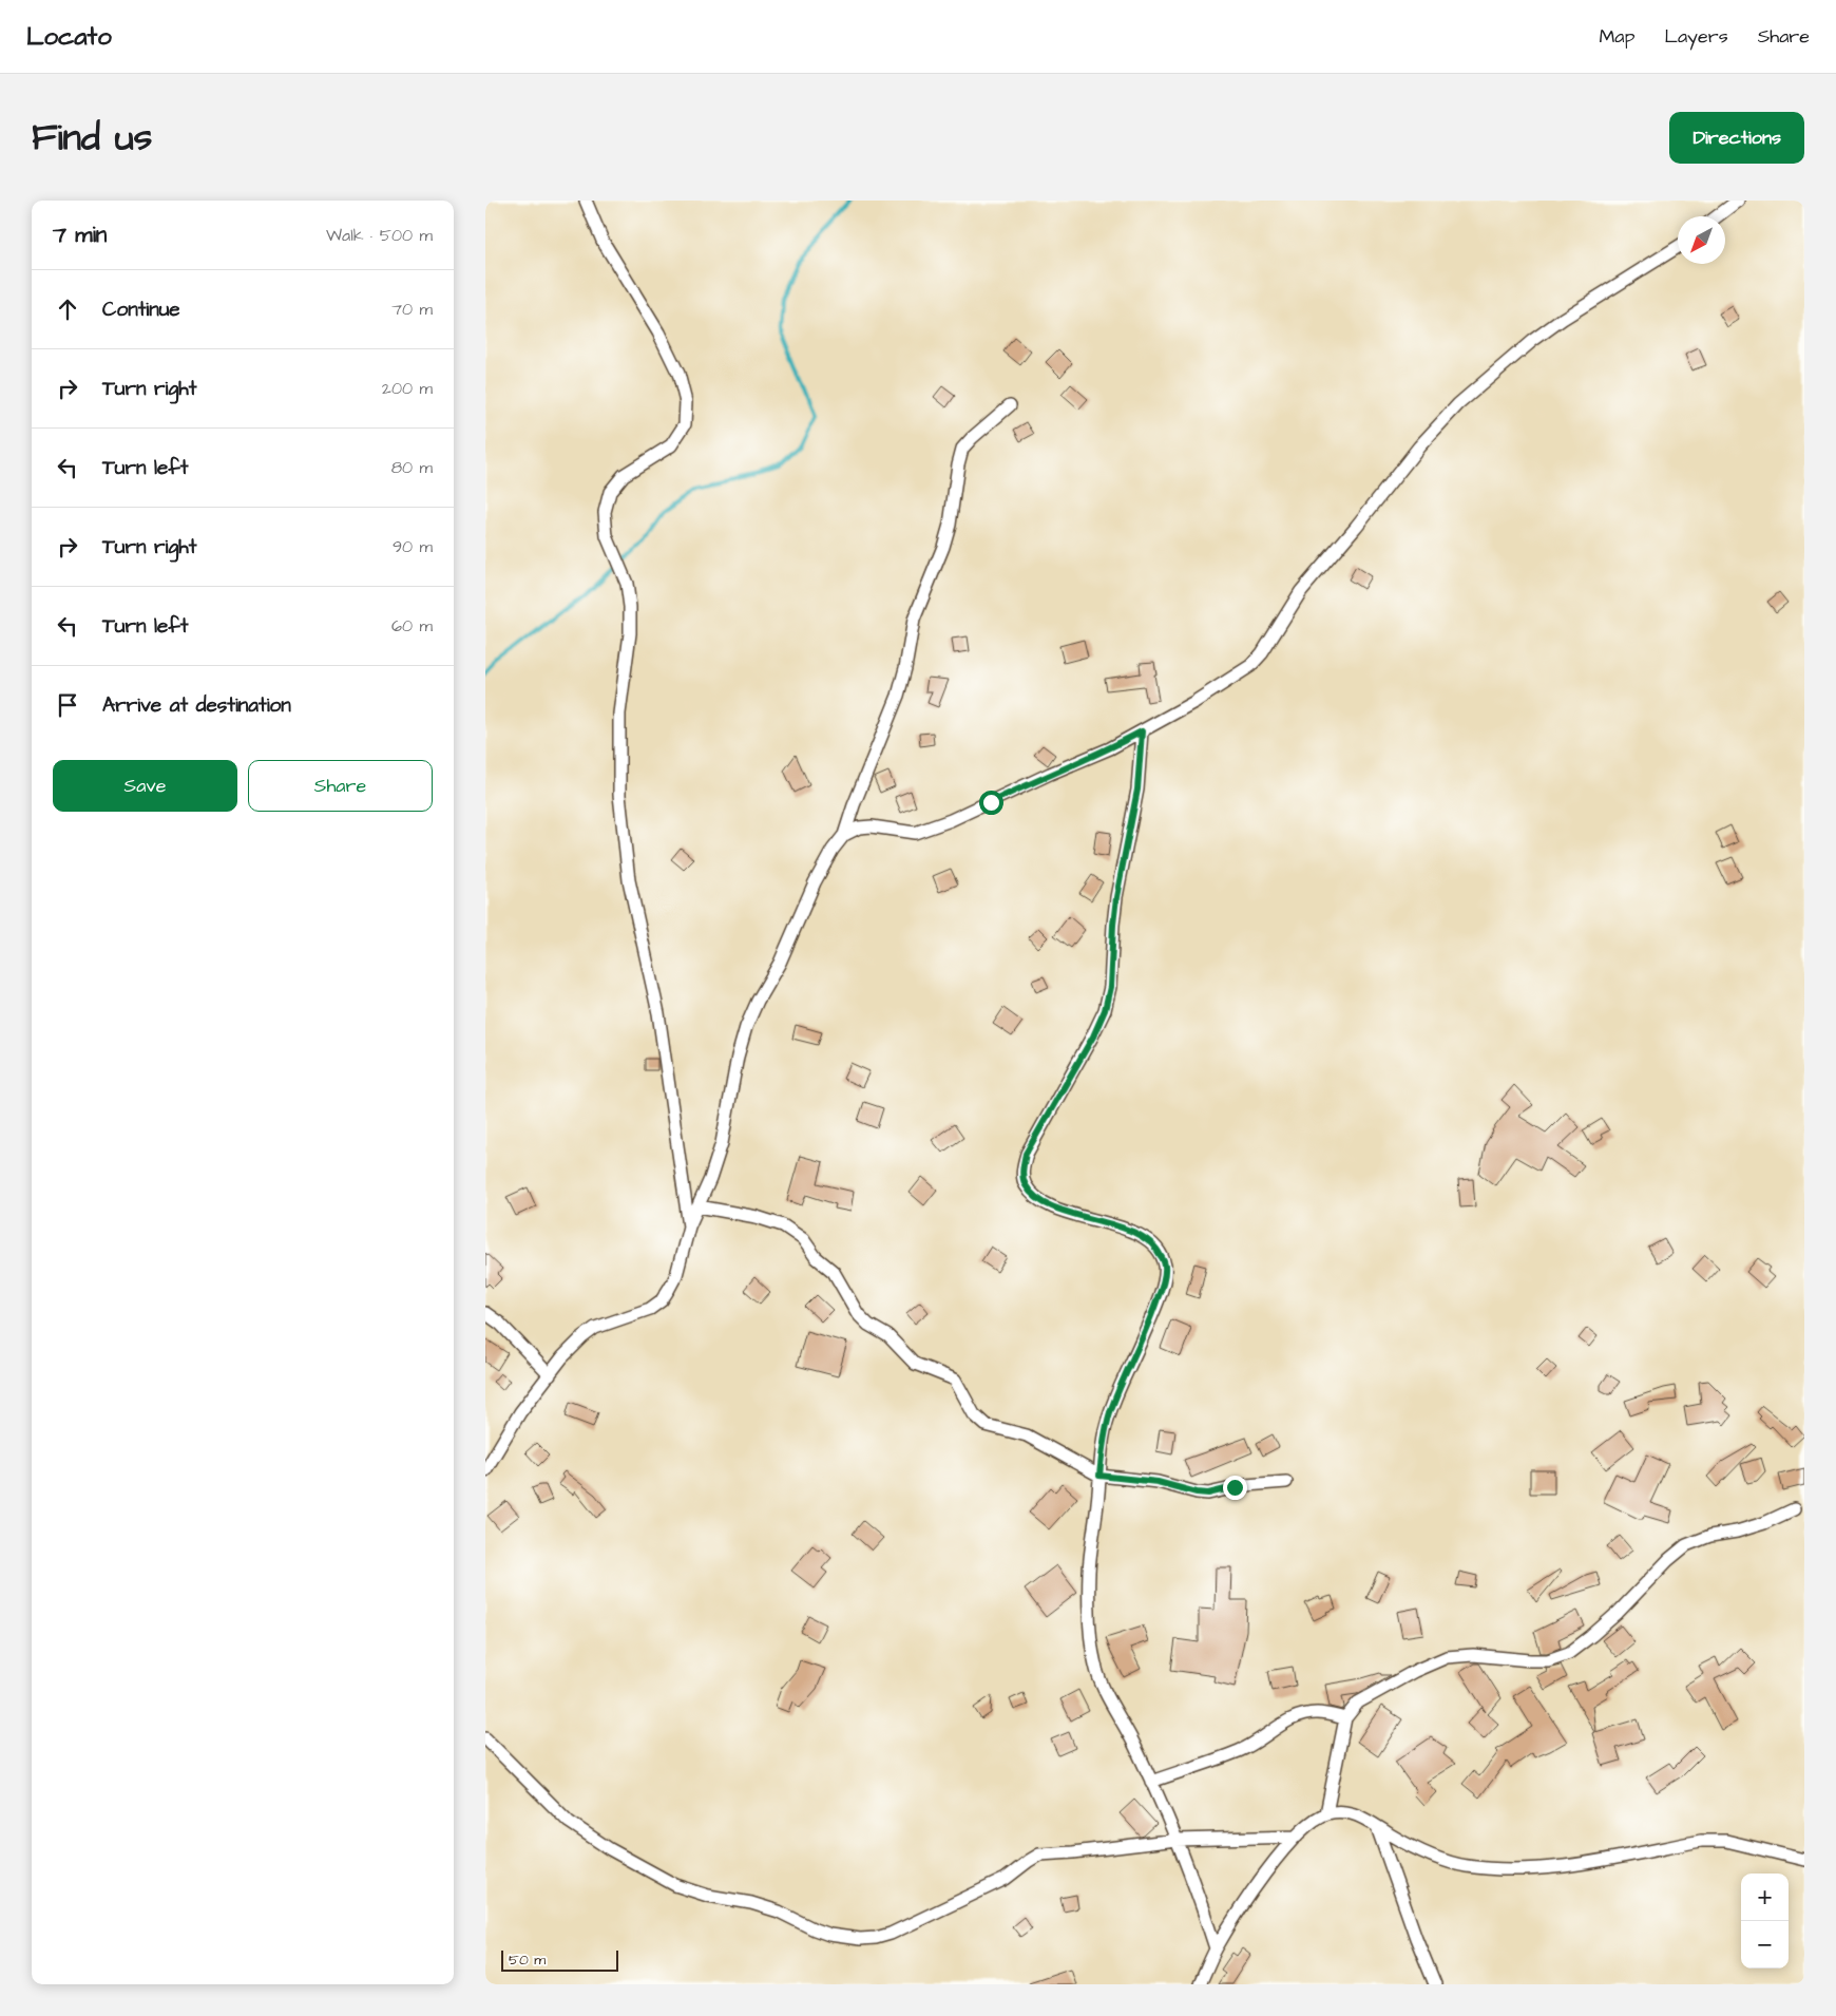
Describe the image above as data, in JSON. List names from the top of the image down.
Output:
{
  "scale_bar": "50 m",
  "north": "bottom left",
  "page": {
    "header": "Locato",
    "nav": ["Map", "Layers", "Share"],
    "title": "Find us",
    "buttons": [
      "Directions",
      ["Save", "Share"]
    ],
    "heading": ["7 min", "Walk · 500 m"],
    "list": [
      ["Continue", "70 m"],
      ["Turn right", "200 m"],
      ["Turn left", "80 m"],
      ["Turn right", "90 m"],
      ["Turn left", "60 m"],
      "Arrive at destination"
    ],
    "map_buttons": ["+", "−"],
    "scale": "50 m"
  }
}
